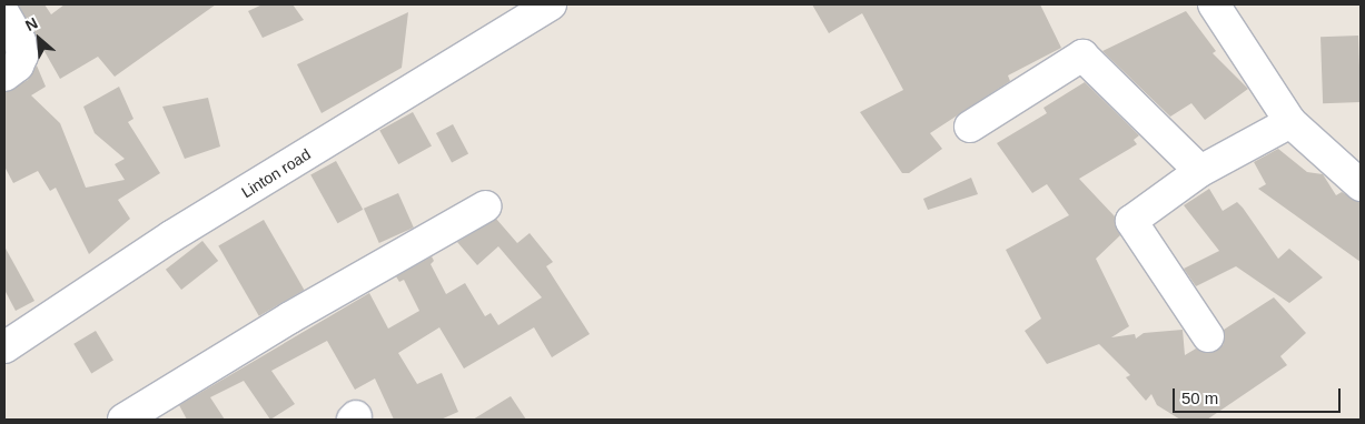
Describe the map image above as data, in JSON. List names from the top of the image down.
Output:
{
  "streets": {
    "street": ["Linton road"]
  },
  "scale_bar": "50 m",
  "north": "top left"
}
